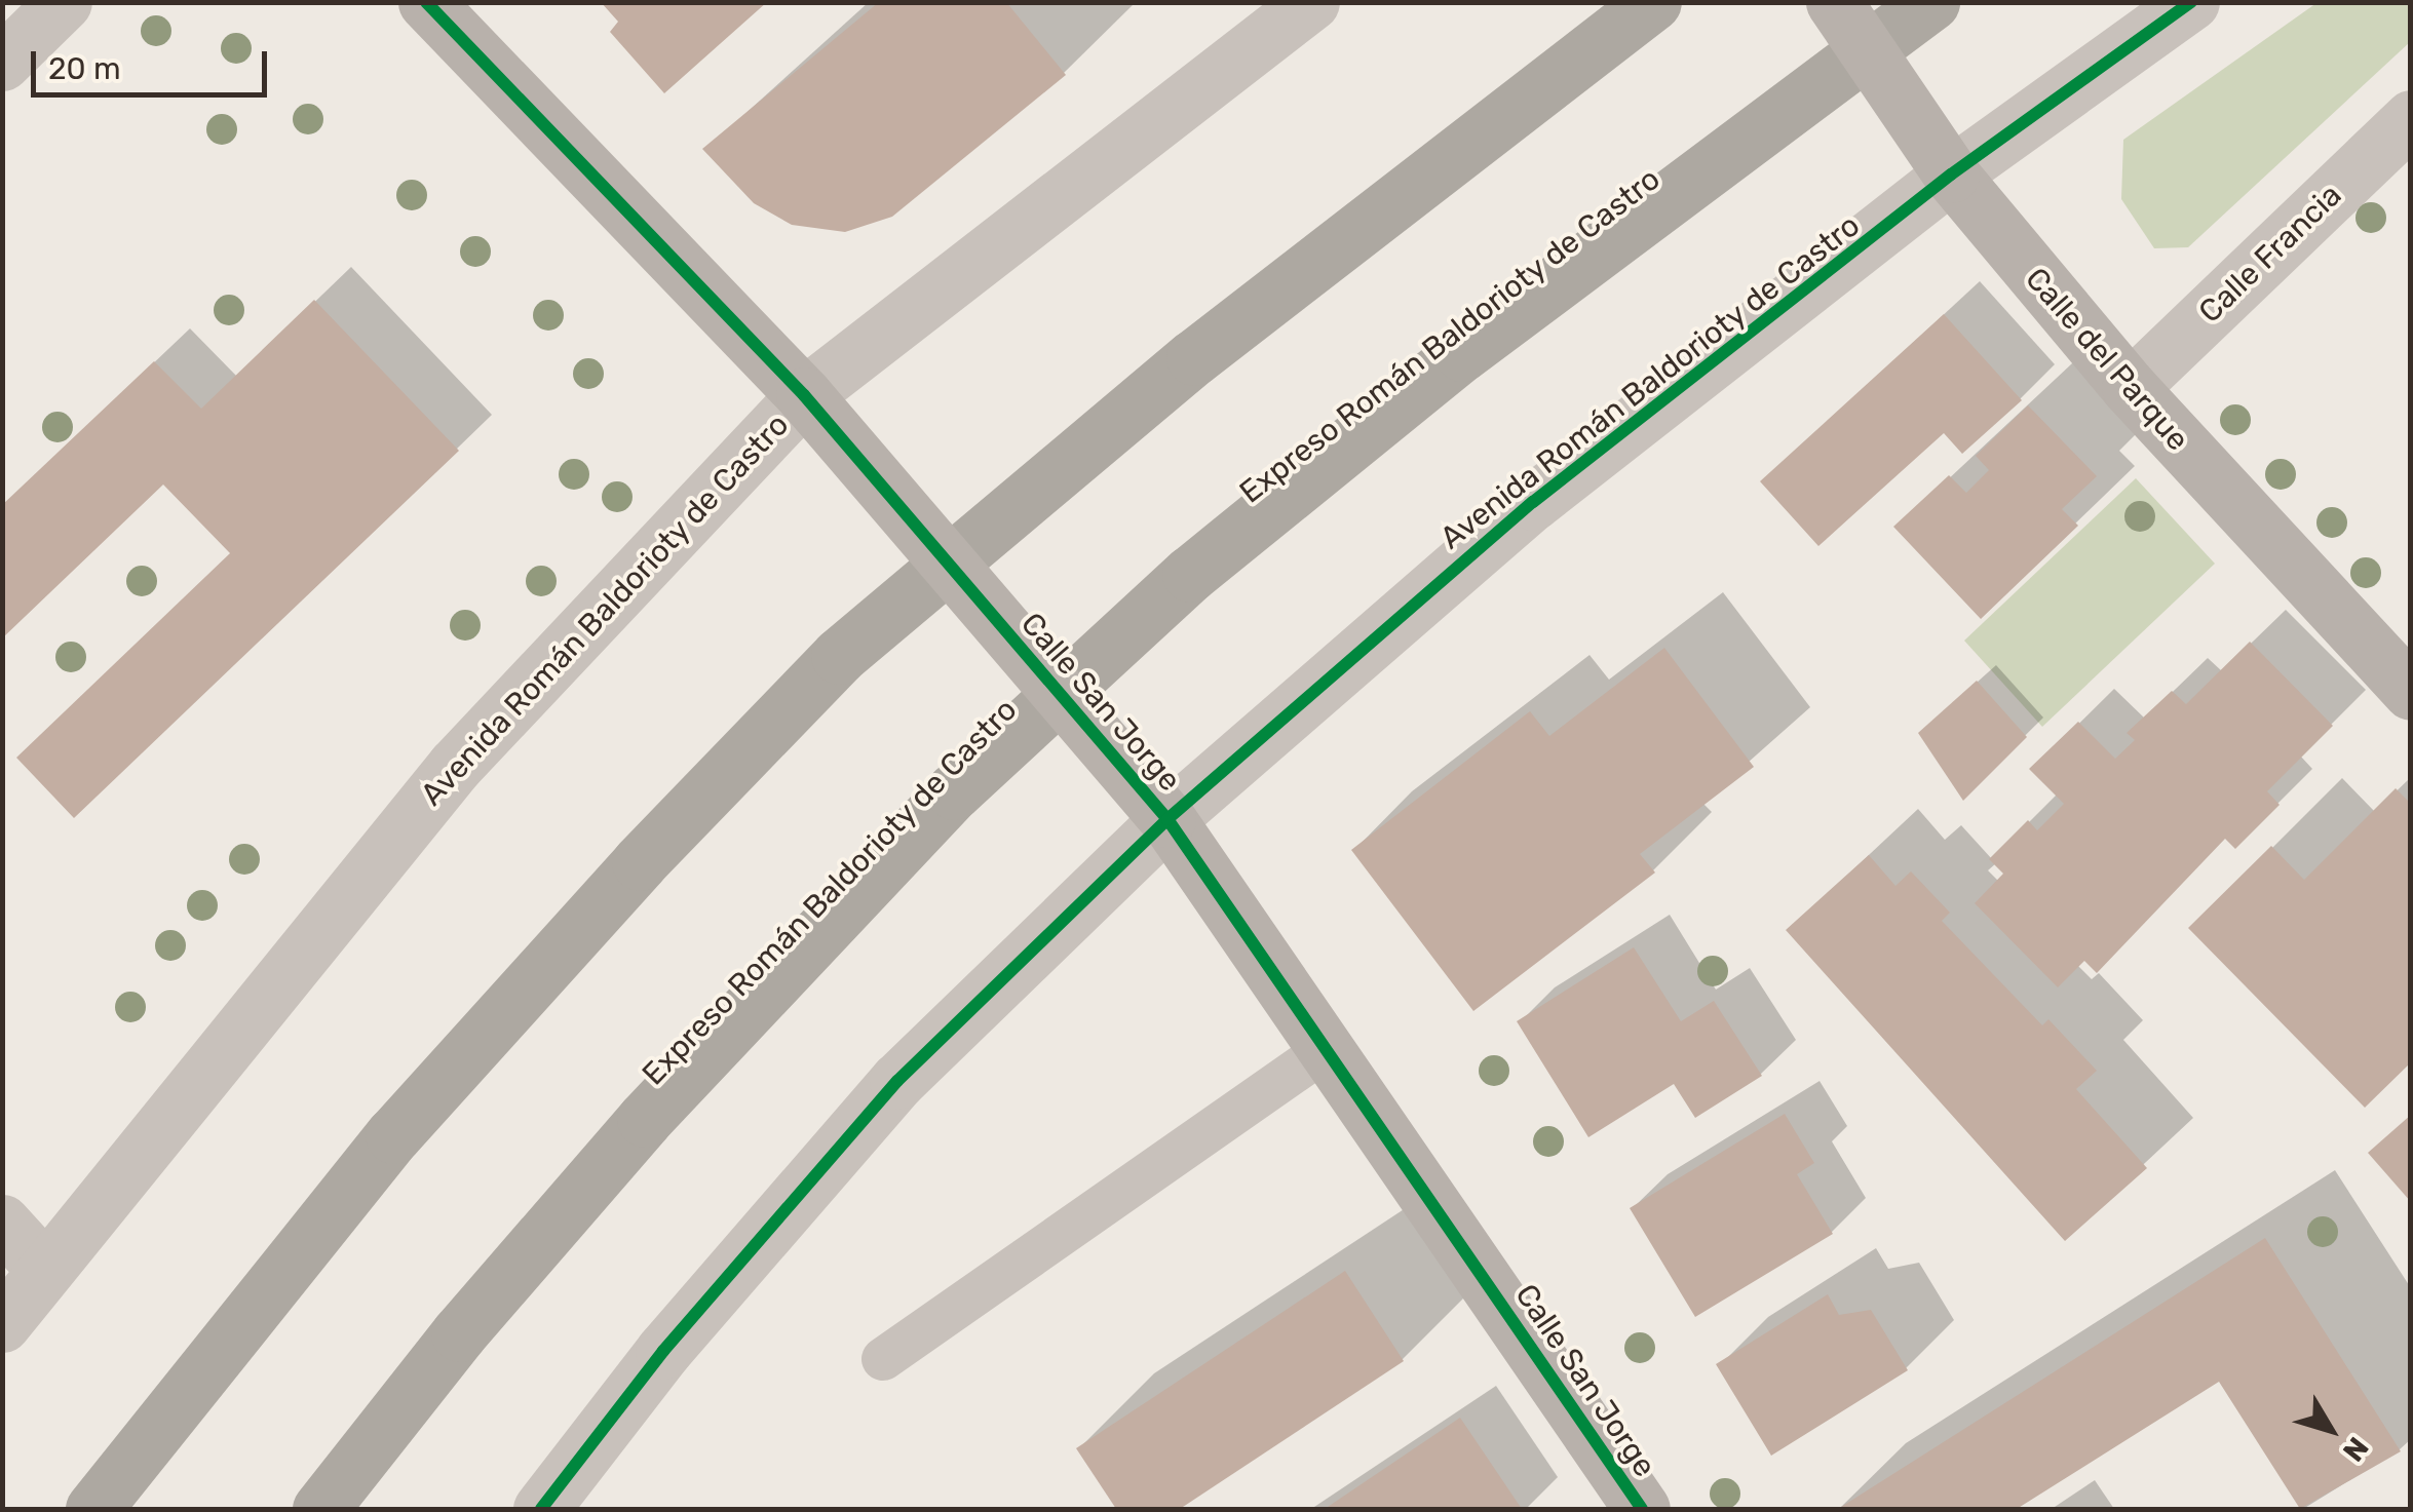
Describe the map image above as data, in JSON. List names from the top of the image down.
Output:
{
  "streets": {
    "highway": ["Expreso Román Baldorioty de Castro"],
    "street": [
      "Calle Francia",
      "Calle del Parque",
      "Avenida Román Baldorioty de Castro",
      "Calle San Jorge"
    ]
  },
  "crossings": [
    ["Calle Francia", "Calle del Parque"],
    ["Calle del Parque", "Avenida Román Baldorioty de Castro"],
    ["Avenida Román Baldorioty de Castro", "Calle San Jorge"]
  ],
  "scale_bar": "20 m",
  "north": "bottom right"
}
